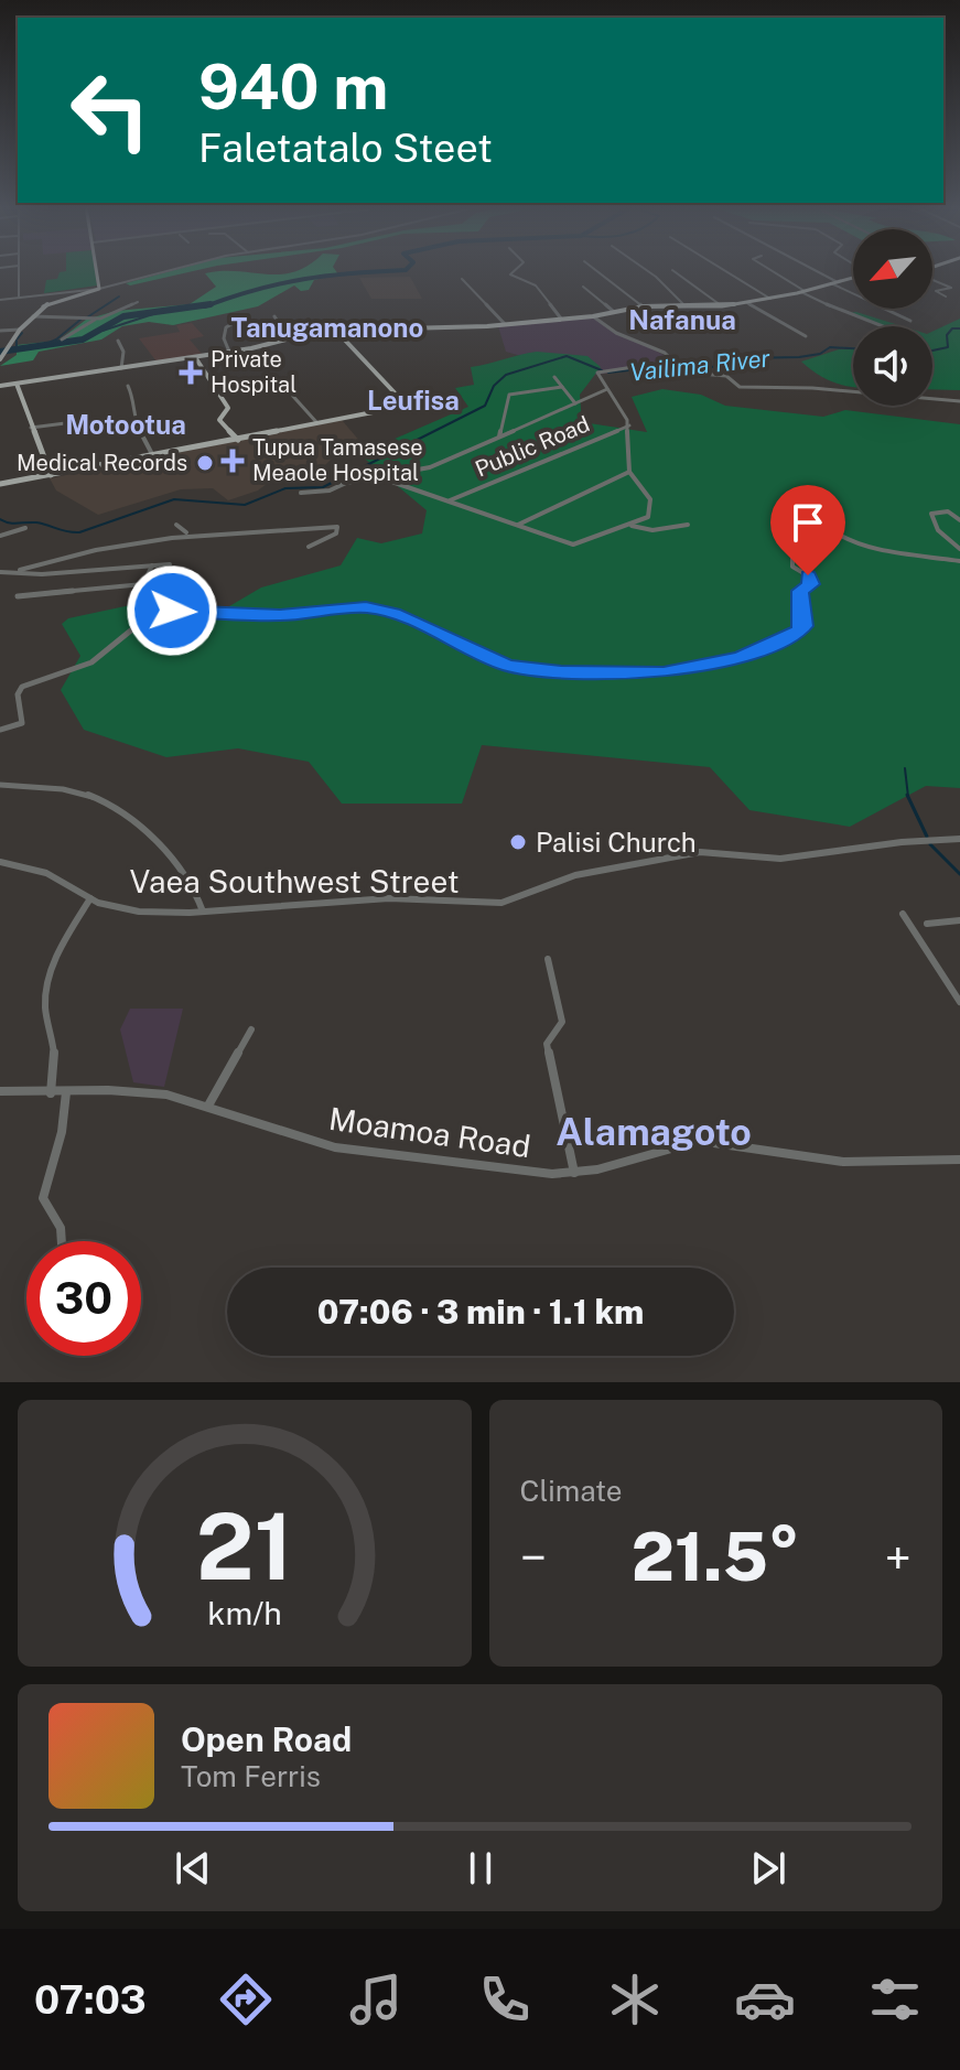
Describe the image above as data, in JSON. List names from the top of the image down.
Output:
{
  "streets": {
    "street": ["Public Road", "Vaea Southwest Street", "Moamoa Road"]
  },
  "districts": [
    "Nafanua",
    "Tanugamanono",
    "Leufisa",
    "Motootua",
    "Alamagoto"
  ],
  "water": ["Vailima River"],
  "places": {
    "health": ["Private Hospital", "Tupua Tamasese Meaole Hospital"],
    "other": ["Medical Records", "Palisi Church"]
  },
  "north": "bottom left",
  "page": {
    "turn": ["940 m", "Faletatalo Steet"],
    "limit": "30",
    "trip": "07:06 · 3 min · 1.1 km",
    "tile": "Climate",
    "heat": ["−", "21.5°", "+"],
    "song": ["Open Road", "Tom Ferris"],
    "tabs": "07:03",
    "gauge": ["21", "km/h"]
  }
}
